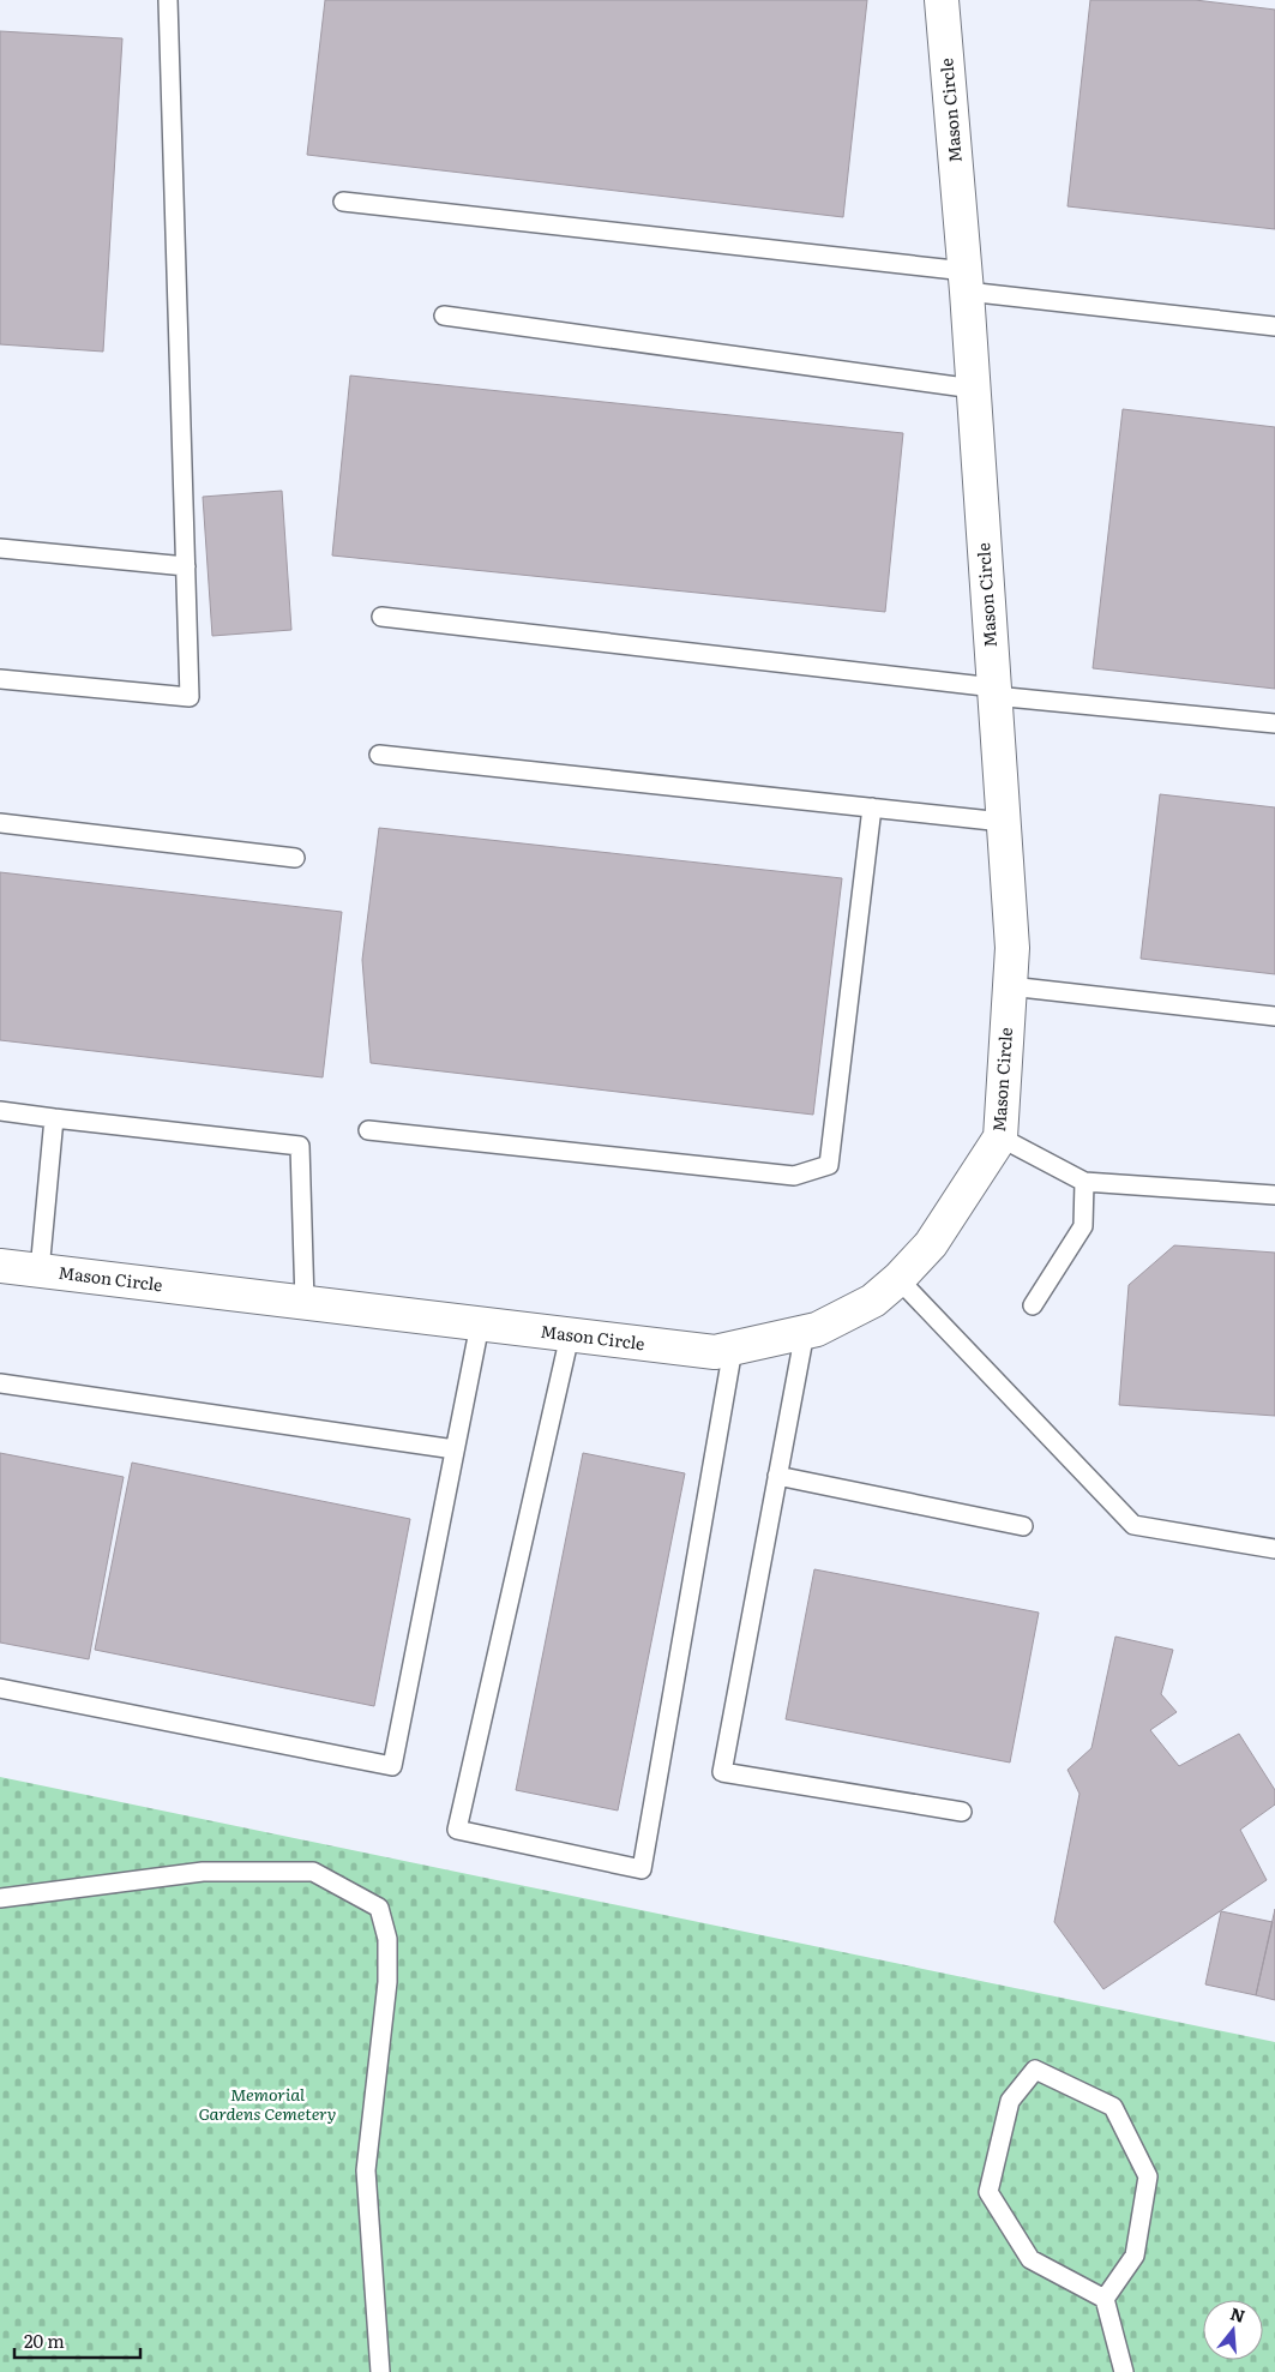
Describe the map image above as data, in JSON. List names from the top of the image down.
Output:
{
  "streets": {
    "street": ["Mason Circle"]
  },
  "parks": ["Memorial Gardens Cemetery"],
  "scale_bar": "20 m",
  "north": "top"
}
